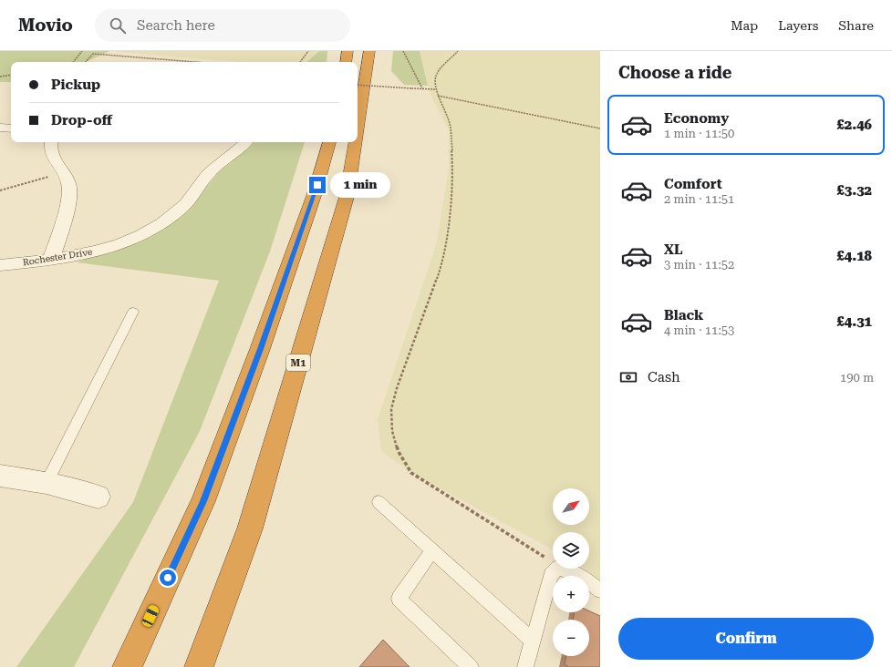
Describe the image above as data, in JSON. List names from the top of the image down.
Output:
{
  "streets": {
    "highway": ["M1"],
    "street": ["Rochester Drive"]
  },
  "north": "top right",
  "page": {
    "header": "Movio",
    "search": "Search here",
    "nav": ["Map", "Layers", "Share"],
    "heading": "Choose a ride",
    "banner": ["Pickup", "Drop-off"],
    "list": [
      {
        "name": "Economy",
        "note": "1 min · 11:50",
        "value": "£2.46"
      },
      {
        "name": "Comfort",
        "note": "2 min · 11:51",
        "value": "£3.32"
      },
      {
        "name": "XL",
        "note": "3 min · 11:52",
        "value": "£4.18"
      },
      {
        "name": "Black",
        "note": "4 min · 11:53",
        "value": "£4.31"
      }
    ],
    "bubble": "1 min",
    "pay": ["Cash", "190 m"],
    "map_buttons": ["+", "−"],
    "buttons": "Confirm"
  }
}
